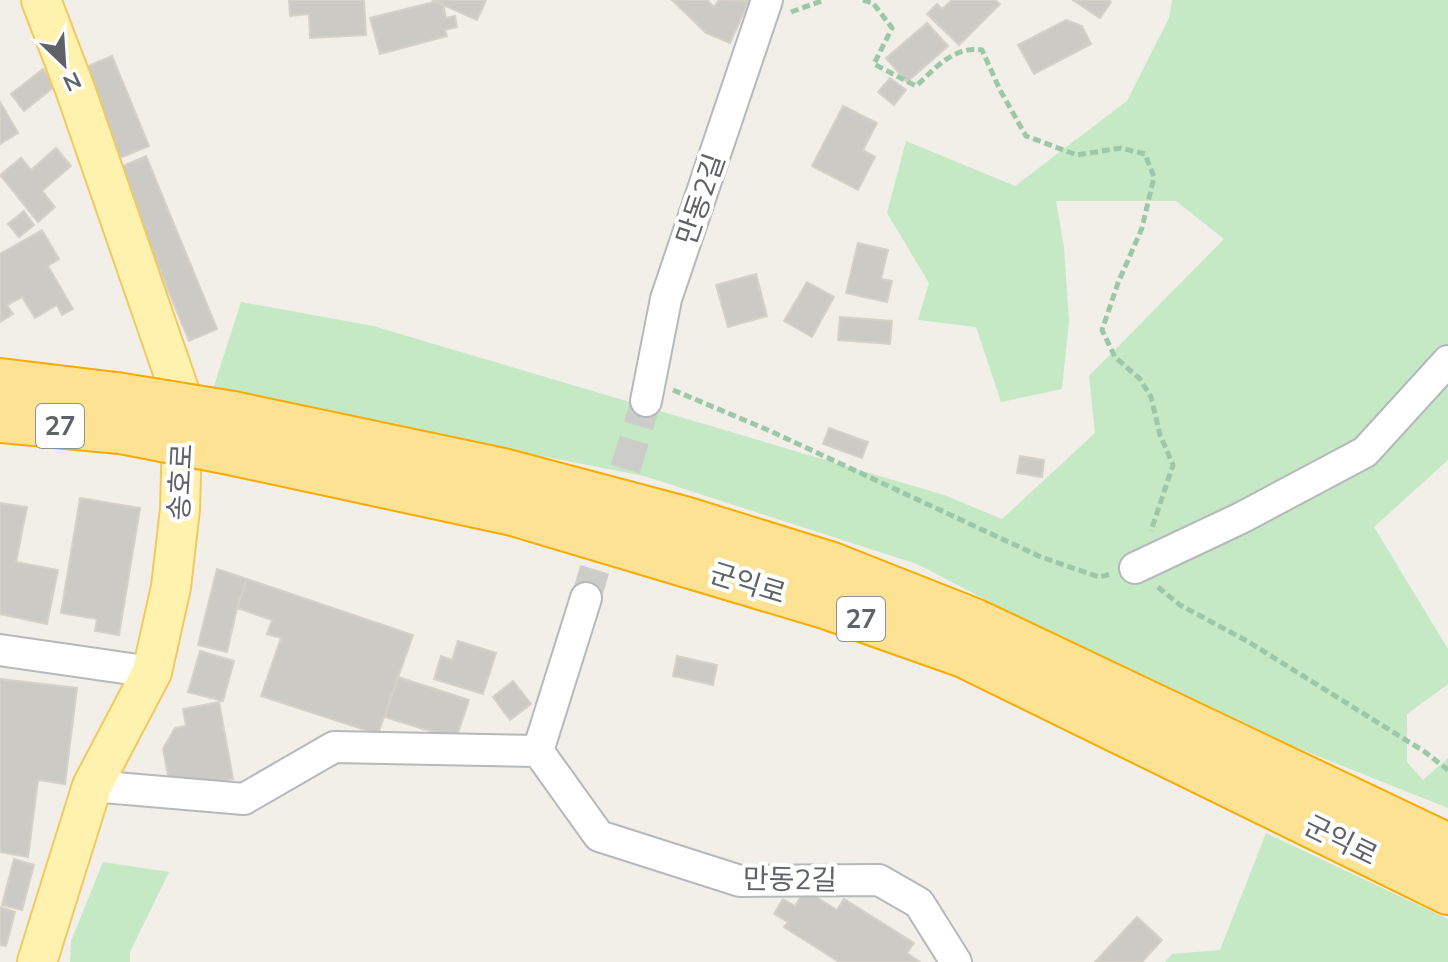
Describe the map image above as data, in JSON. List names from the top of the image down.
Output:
{
  "streets": {
    "highway": ["27", "군익로"],
    "main road": ["송호로"],
    "street": ["만동2길"]
  },
  "north": "bottom right"
}
